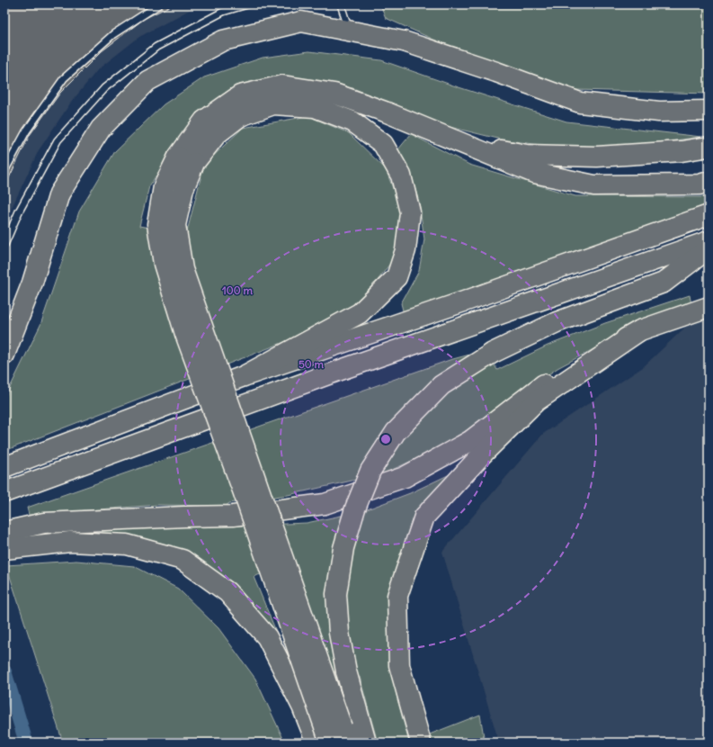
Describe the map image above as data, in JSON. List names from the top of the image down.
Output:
{
  "rings": ["100 m", "50 m"]
}
